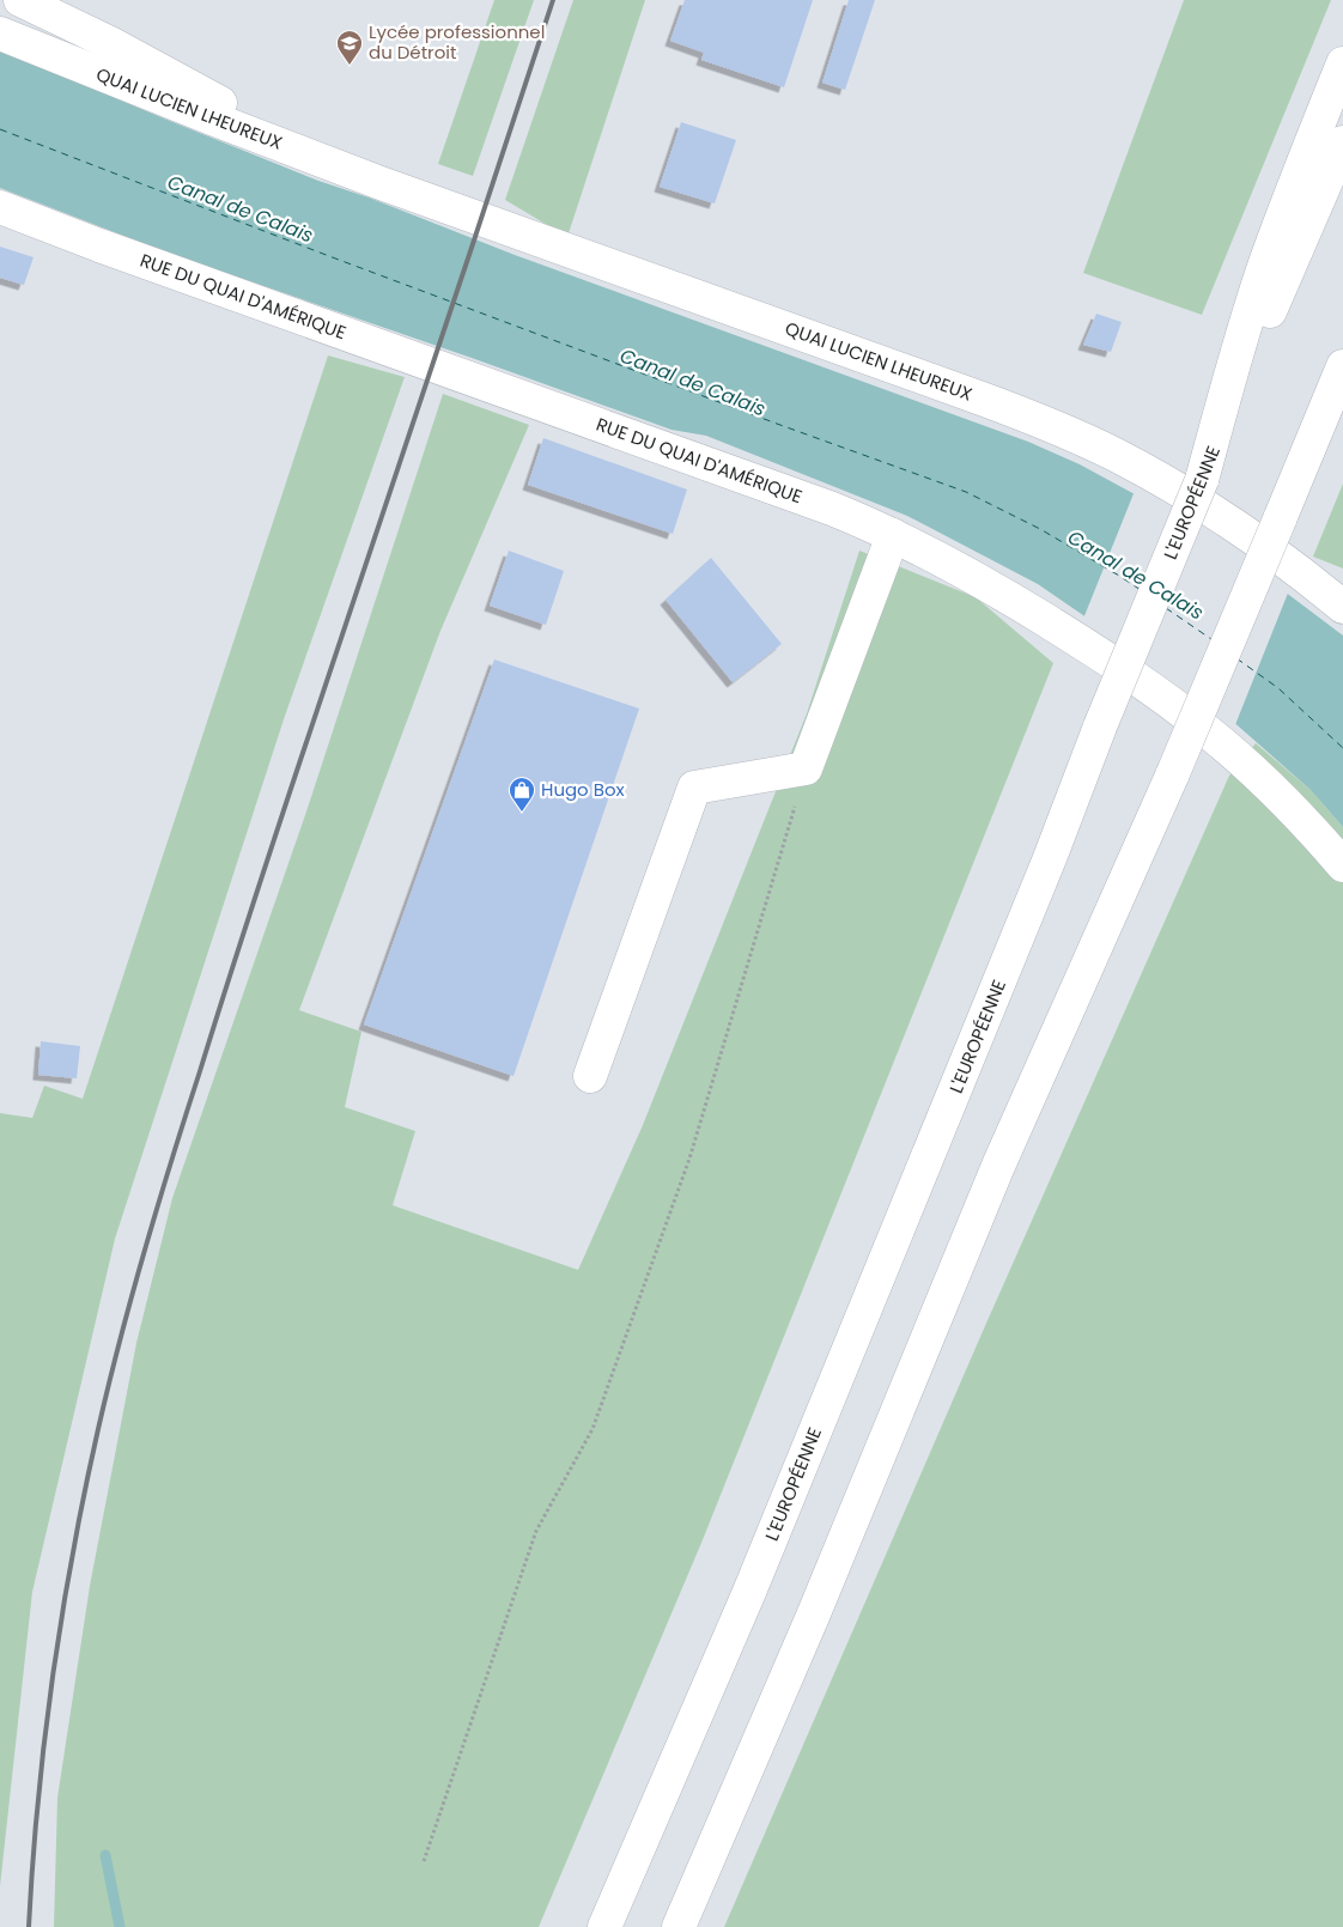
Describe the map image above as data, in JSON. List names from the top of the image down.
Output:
{
  "streets": {
    "main road": ["QUAI LUCIEN LHEUREUX", "RUE DU QUAI D'AMÉRIQUE", "L'EUROPÉENNE"]
  },
  "water": ["Canal de Calais"],
  "places": {
    "school or university": ["Lycée professionnel du Détroit"],
    "shop": ["Hugo Box"]
  }
}
